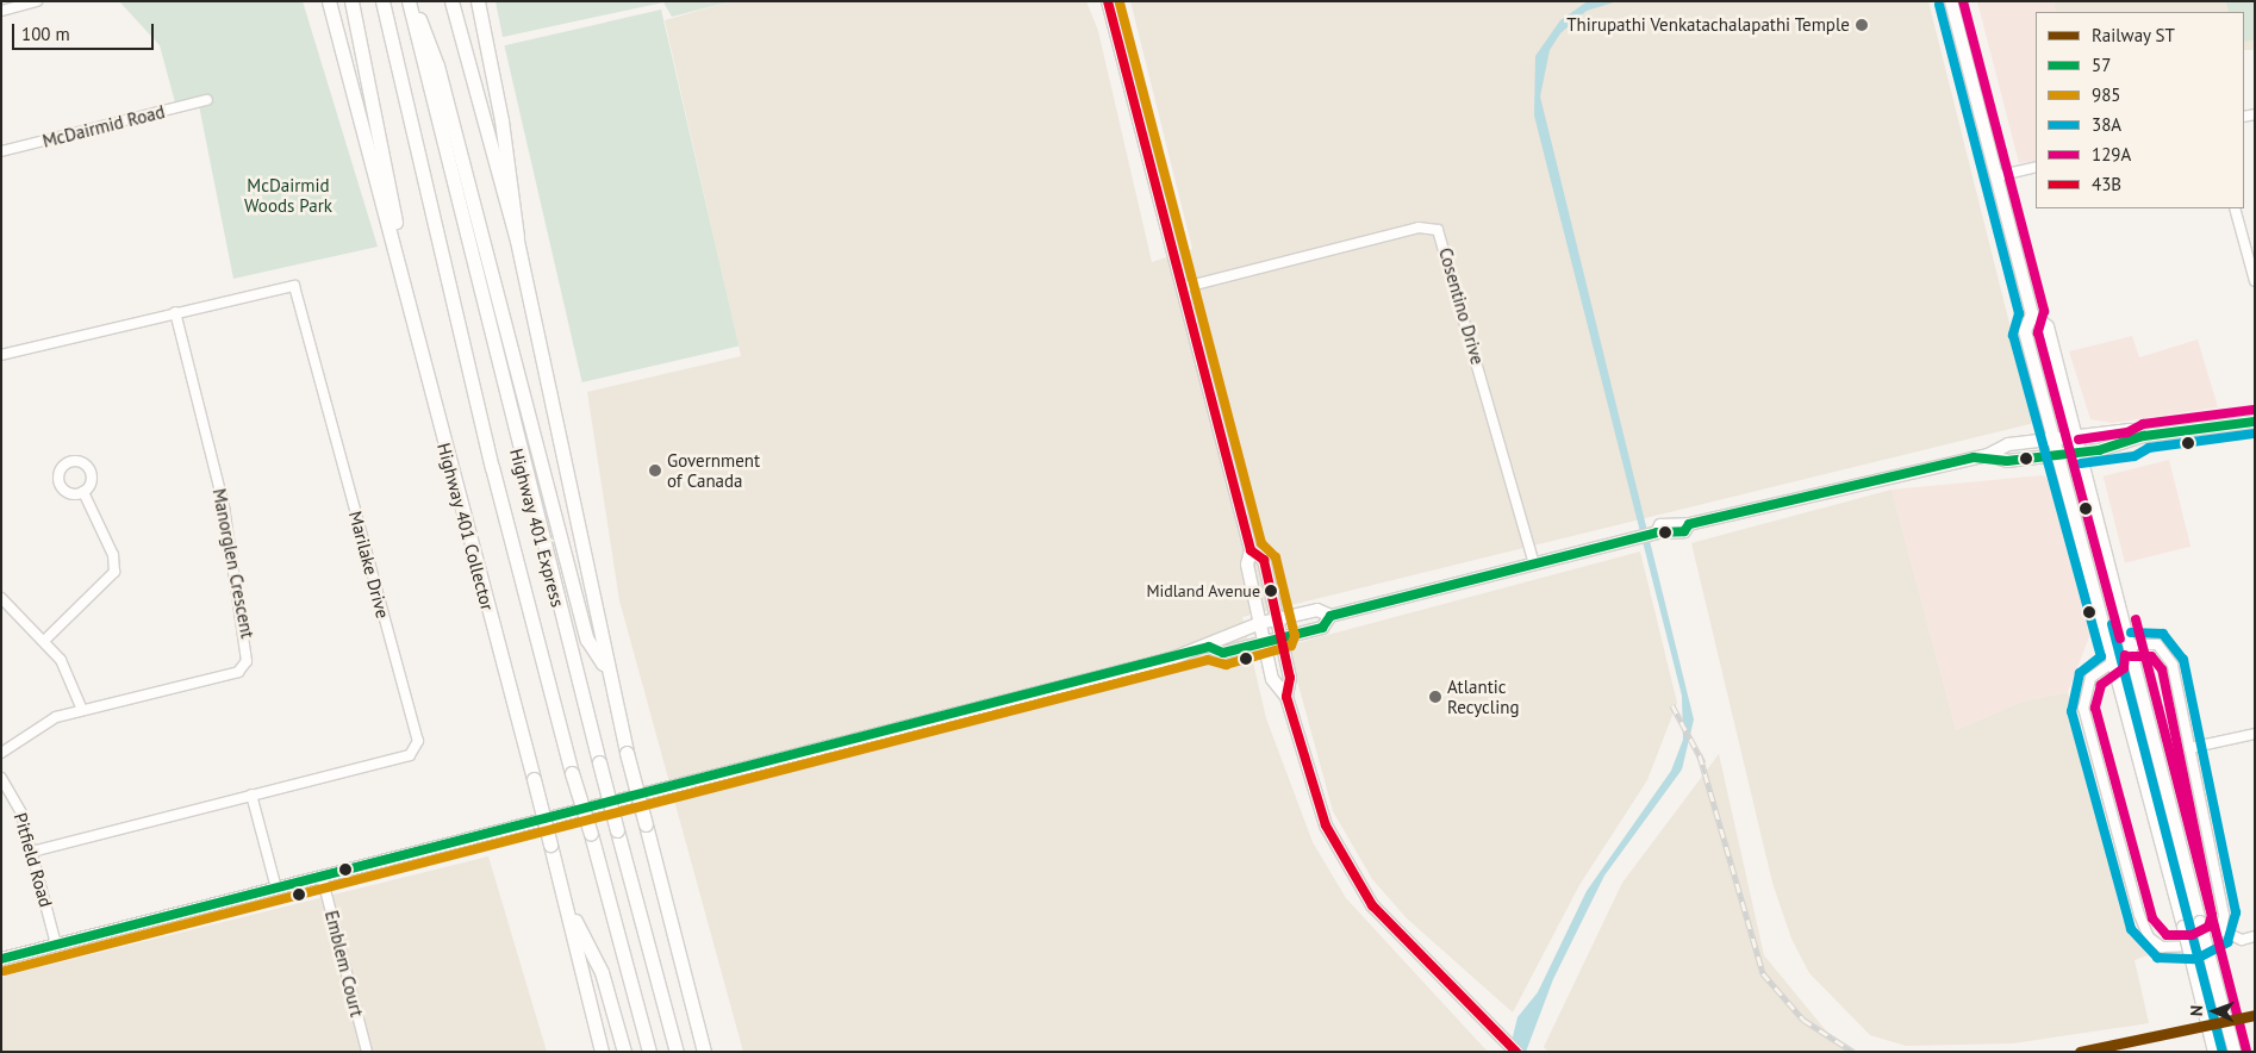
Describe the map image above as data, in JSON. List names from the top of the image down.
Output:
{
  "streets": {
    "highway": ["Highway 401 Collector", "Highway 401 Express"],
    "street": [
      "McDairmid Road",
      "Cosentino Drive",
      "Manorglen Crescent",
      "Marilake Drive",
      "Pitfield Road",
      "Emblem Court"
    ]
  },
  "crossings": [
    ["Manorglen Crescent", "Marilake Drive"],
    ["Marilake Drive", "Pitfield Road"]
  ],
  "parks": ["McDairmid Woods Park"],
  "places": [
    "Thirupathi Venkatachalapathi Temple",
    "Government of Canada",
    "Midland Avenue",
    "Atlantic Recycling"
  ],
  "lines": [
    "transit line 985",
    "transit line 129A",
    "transit line 43B",
    "transit line 38A",
    "transit line 57",
    "rail line ST"
  ],
  "legend": [
    "Railway ST",
    "57",
    "985",
    "38A",
    "129A",
    "43B"
  ],
  "scale_bar": "100 m",
  "north": "left"
}
